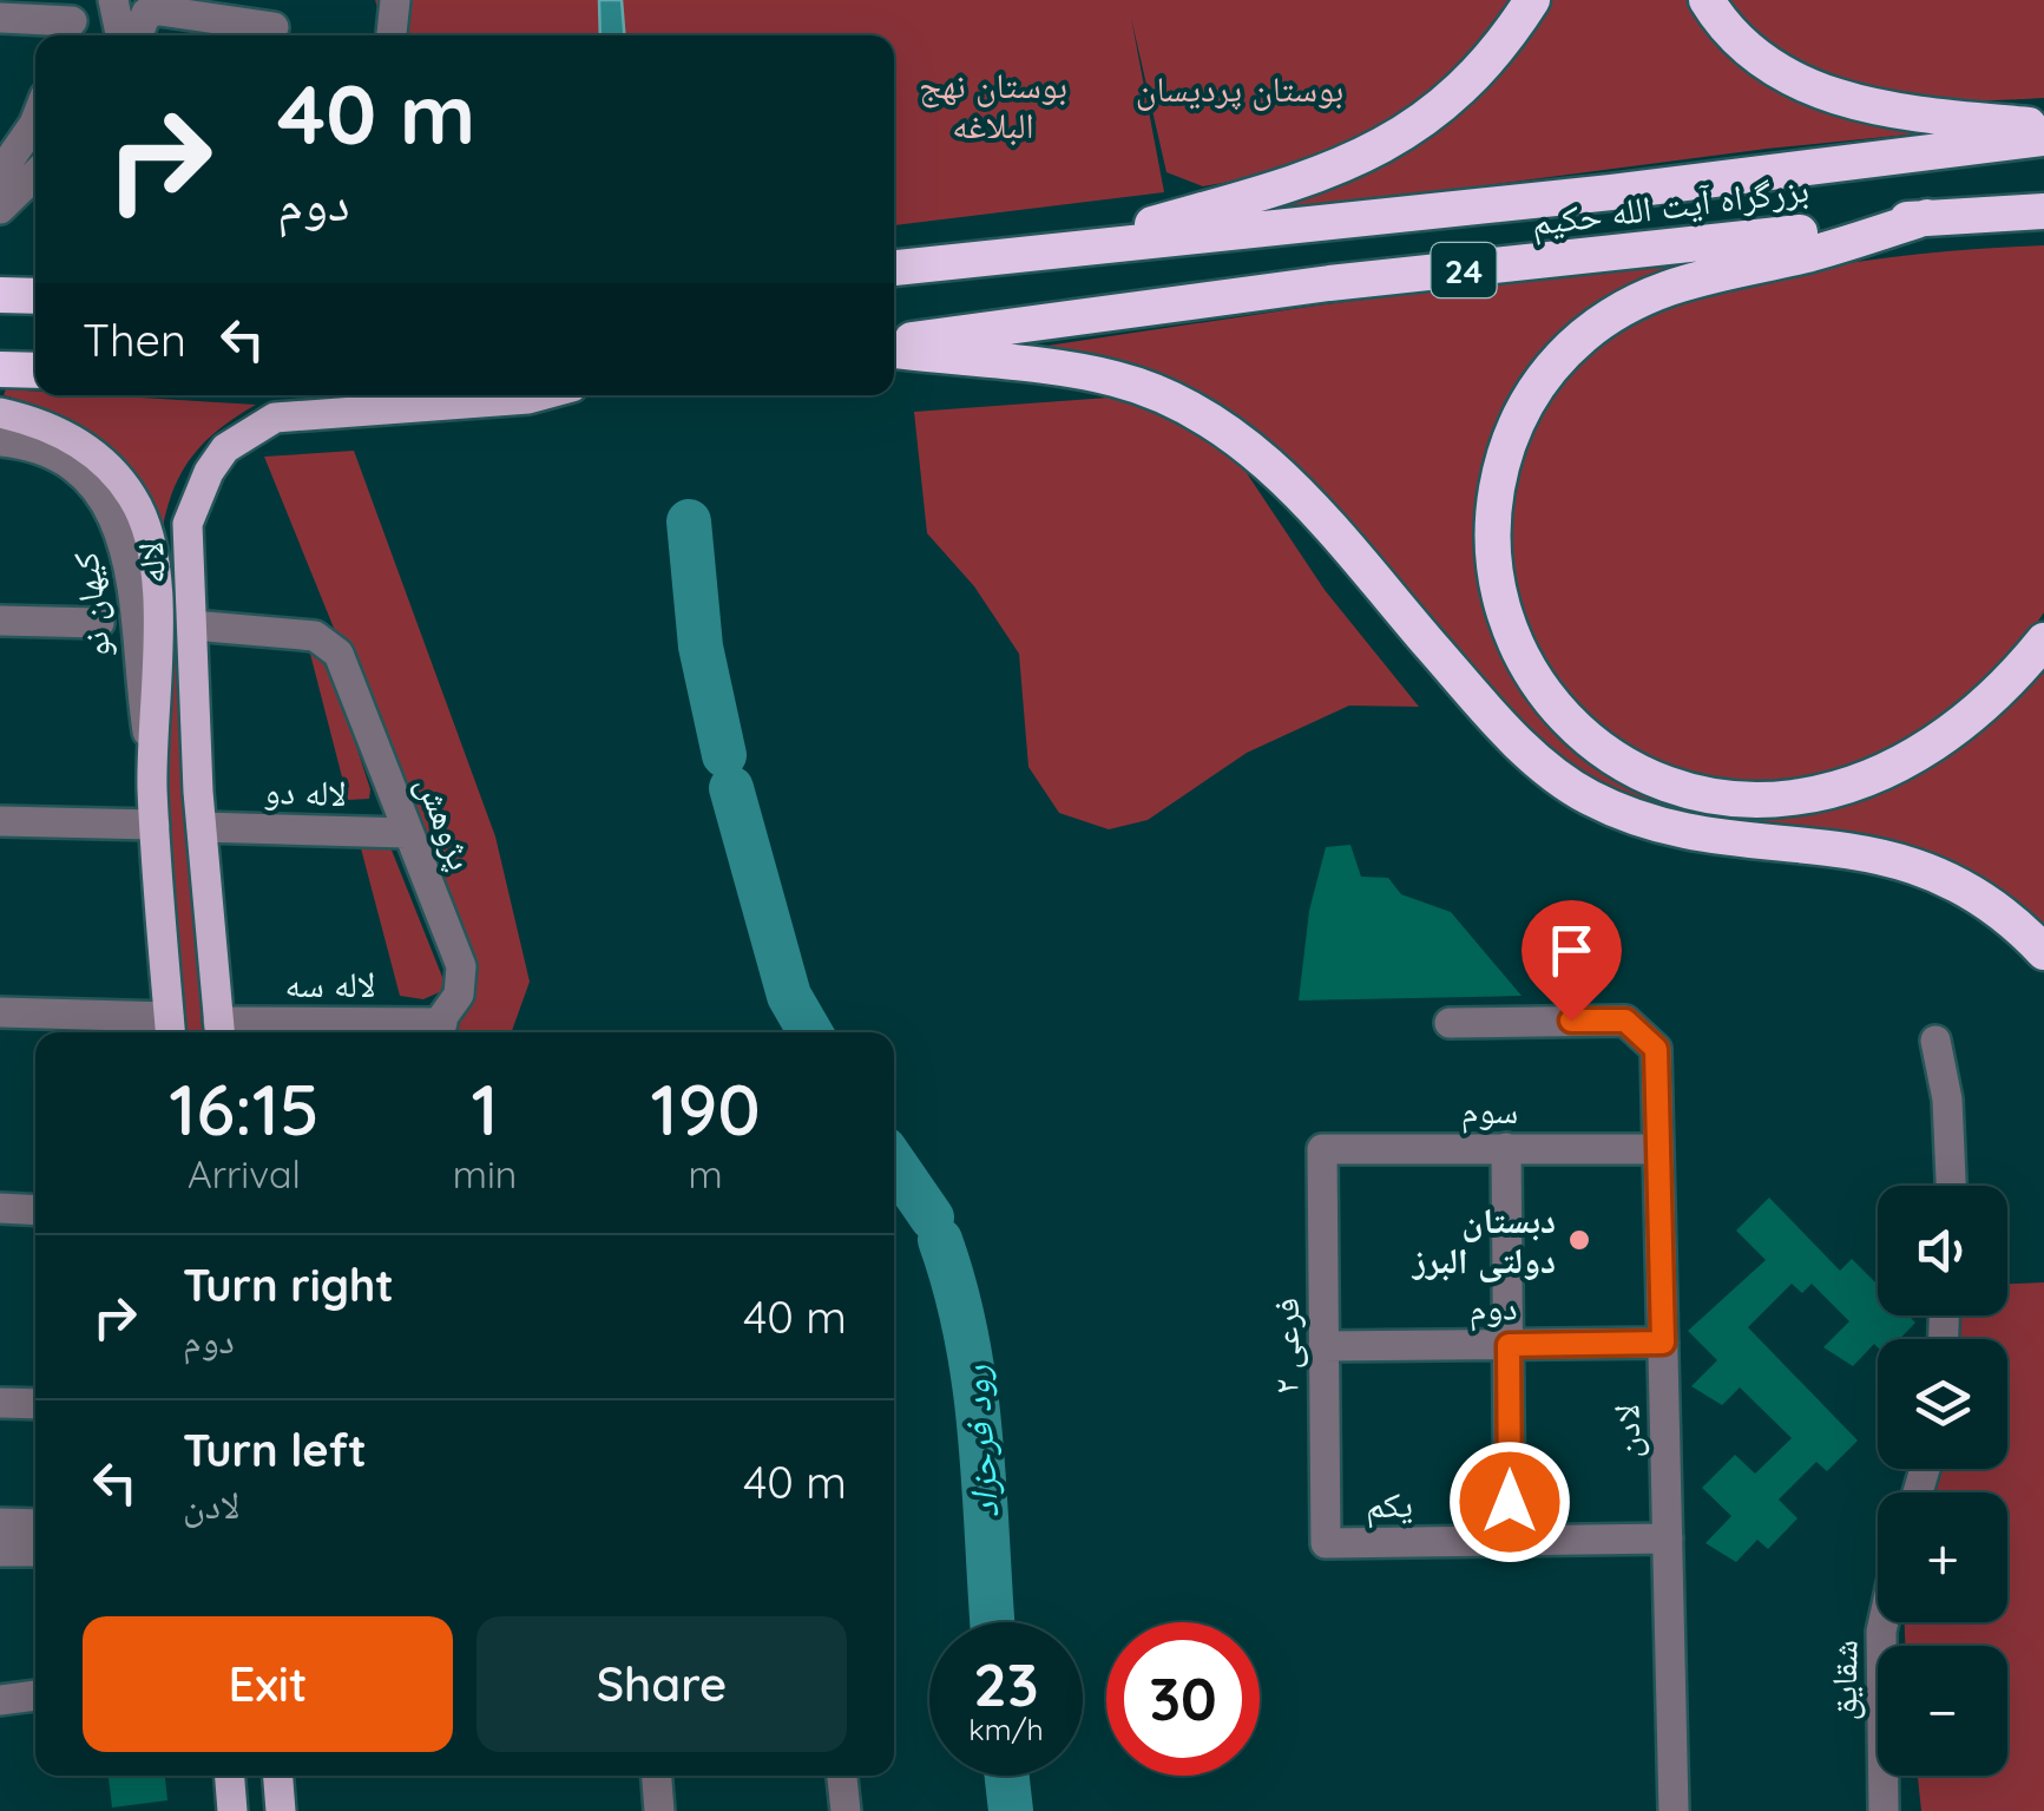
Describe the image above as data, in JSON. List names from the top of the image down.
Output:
{
  "streets": {
    "highway": ["بزرگراه آیت الله حکیم", "24"],
    "main road": ["لاله"],
    "street": [
      "کیهان نو",
      "لاله دو",
      "پژوهش",
      "لاله سه",
      "سوم",
      "دوم",
      "فرعی ۲",
      "لادن",
      "یکم",
      "شقایق"
    ]
  },
  "crossings": [
    ["لاله", "کیهان نو"],
    ["لاله", "لاله دو"],
    ["لاله", "پژوهش"],
    ["لاله", "لاله سه"],
    ["لاله دو", "پژوهش"],
    ["پژوهش", "لاله سه"],
    ["سوم", "فرعی ۲"],
    ["سوم", "لادن"],
    ["دوم", "فرعی ۲"],
    ["دوم", "لادن"],
    ["فرعی ۲", "یکم"],
    ["لادن", "یکم"]
  ],
  "water": ["رود فرحزاد"],
  "parks": ["بوستان نهج البلاغه", "بوستان پردیسان"],
  "places": ["دبستان دولتی البرز"],
  "page": {
    "turn": ["40 m", "دوم"],
    "then": "Then",
    "eta": [
      "16:15",
      "Arrival",
      "1",
      "min",
      "190",
      "m"
    ],
    "map_buttons": ["+", "−"],
    "list": [
      {
        "name": "Turn right",
        "note": "دوم",
        "value": "40 m"
      },
      {
        "name": "Turn left",
        "note": "لادن",
        "value": "40 m"
      }
    ],
    "buttons": ["Exit", "Share"],
    "speed": "23 km/h",
    "limit": "30"
  }
}
